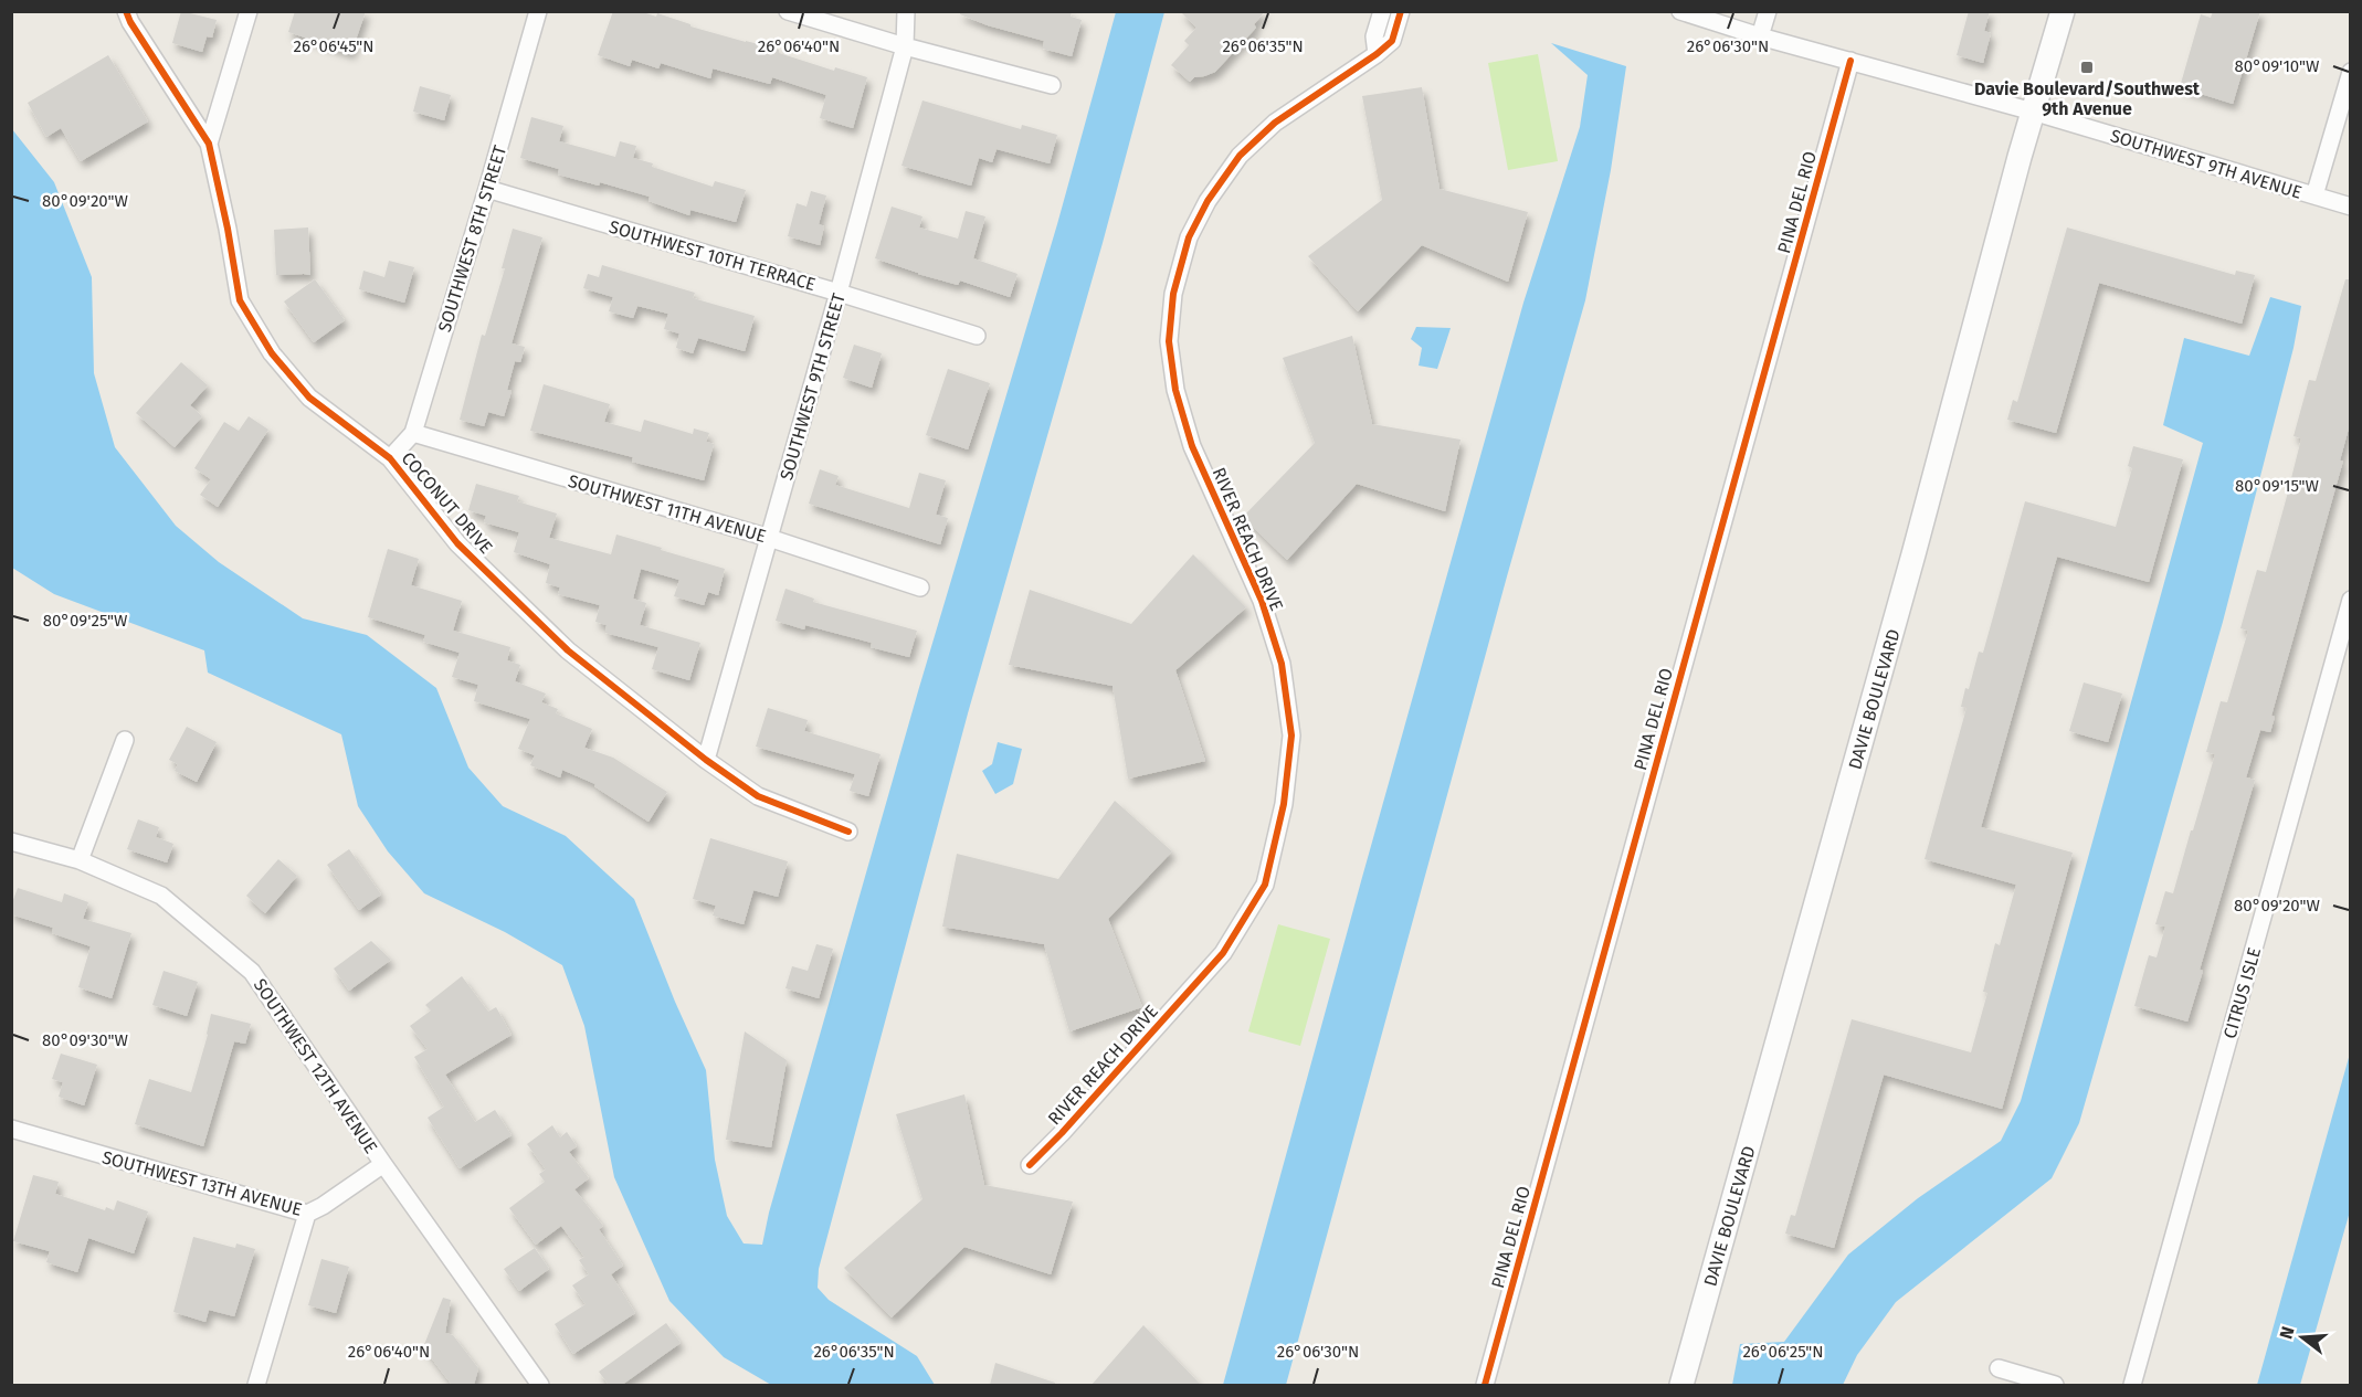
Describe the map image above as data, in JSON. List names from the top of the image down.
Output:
{
  "streets": {
    "main road": ["DAVIE BOULEVARD"],
    "street": [
      "SOUTHWEST 9TH AVENUE",
      "PINA DEL RIO",
      "SOUTHWEST 8TH STREET",
      "SOUTHWEST 10TH TERRACE",
      "SOUTHWEST 9TH STREET",
      "COCONUT DRIVE",
      "SOUTHWEST 11TH AVENUE",
      "RIVER REACH DRIVE",
      "CITRUS ISLE",
      "SOUTHWEST 12TH AVENUE",
      "SOUTHWEST 13TH AVENUE"
    ]
  },
  "crossings": [
    ["SOUTHWEST 9TH AVENUE", "PINA DEL RIO"],
    ["SOUTHWEST 9TH AVENUE", "DAVIE BOULEVARD"],
    ["SOUTHWEST 8TH STREET", "SOUTHWEST 10TH TERRACE"],
    ["SOUTHWEST 8TH STREET", "COCONUT DRIVE"],
    ["SOUTHWEST 8TH STREET", "SOUTHWEST 11TH AVENUE"],
    ["SOUTHWEST 10TH TERRACE", "SOUTHWEST 9TH STREET"],
    ["SOUTHWEST 9TH STREET", "COCONUT DRIVE"],
    ["SOUTHWEST 9TH STREET", "SOUTHWEST 11TH AVENUE"],
    ["SOUTHWEST 12TH AVENUE", "SOUTHWEST 13TH AVENUE"]
  ],
  "places": {
    "transit": ["Davie Boulevard/Southwest 9th Avenue"]
  },
  "north": "left",
  "coordinates": [
    "26°06'45\"N",
    "26°06'40\"N",
    "26°06'35\"N",
    "26°06'30\"N",
    "80°09'10\"W",
    "80°09'20\"W",
    "80°09'15\"W",
    "80°09'25\"W",
    "80°09'30\"W",
    "26°06'25\"N"
  ]
}
